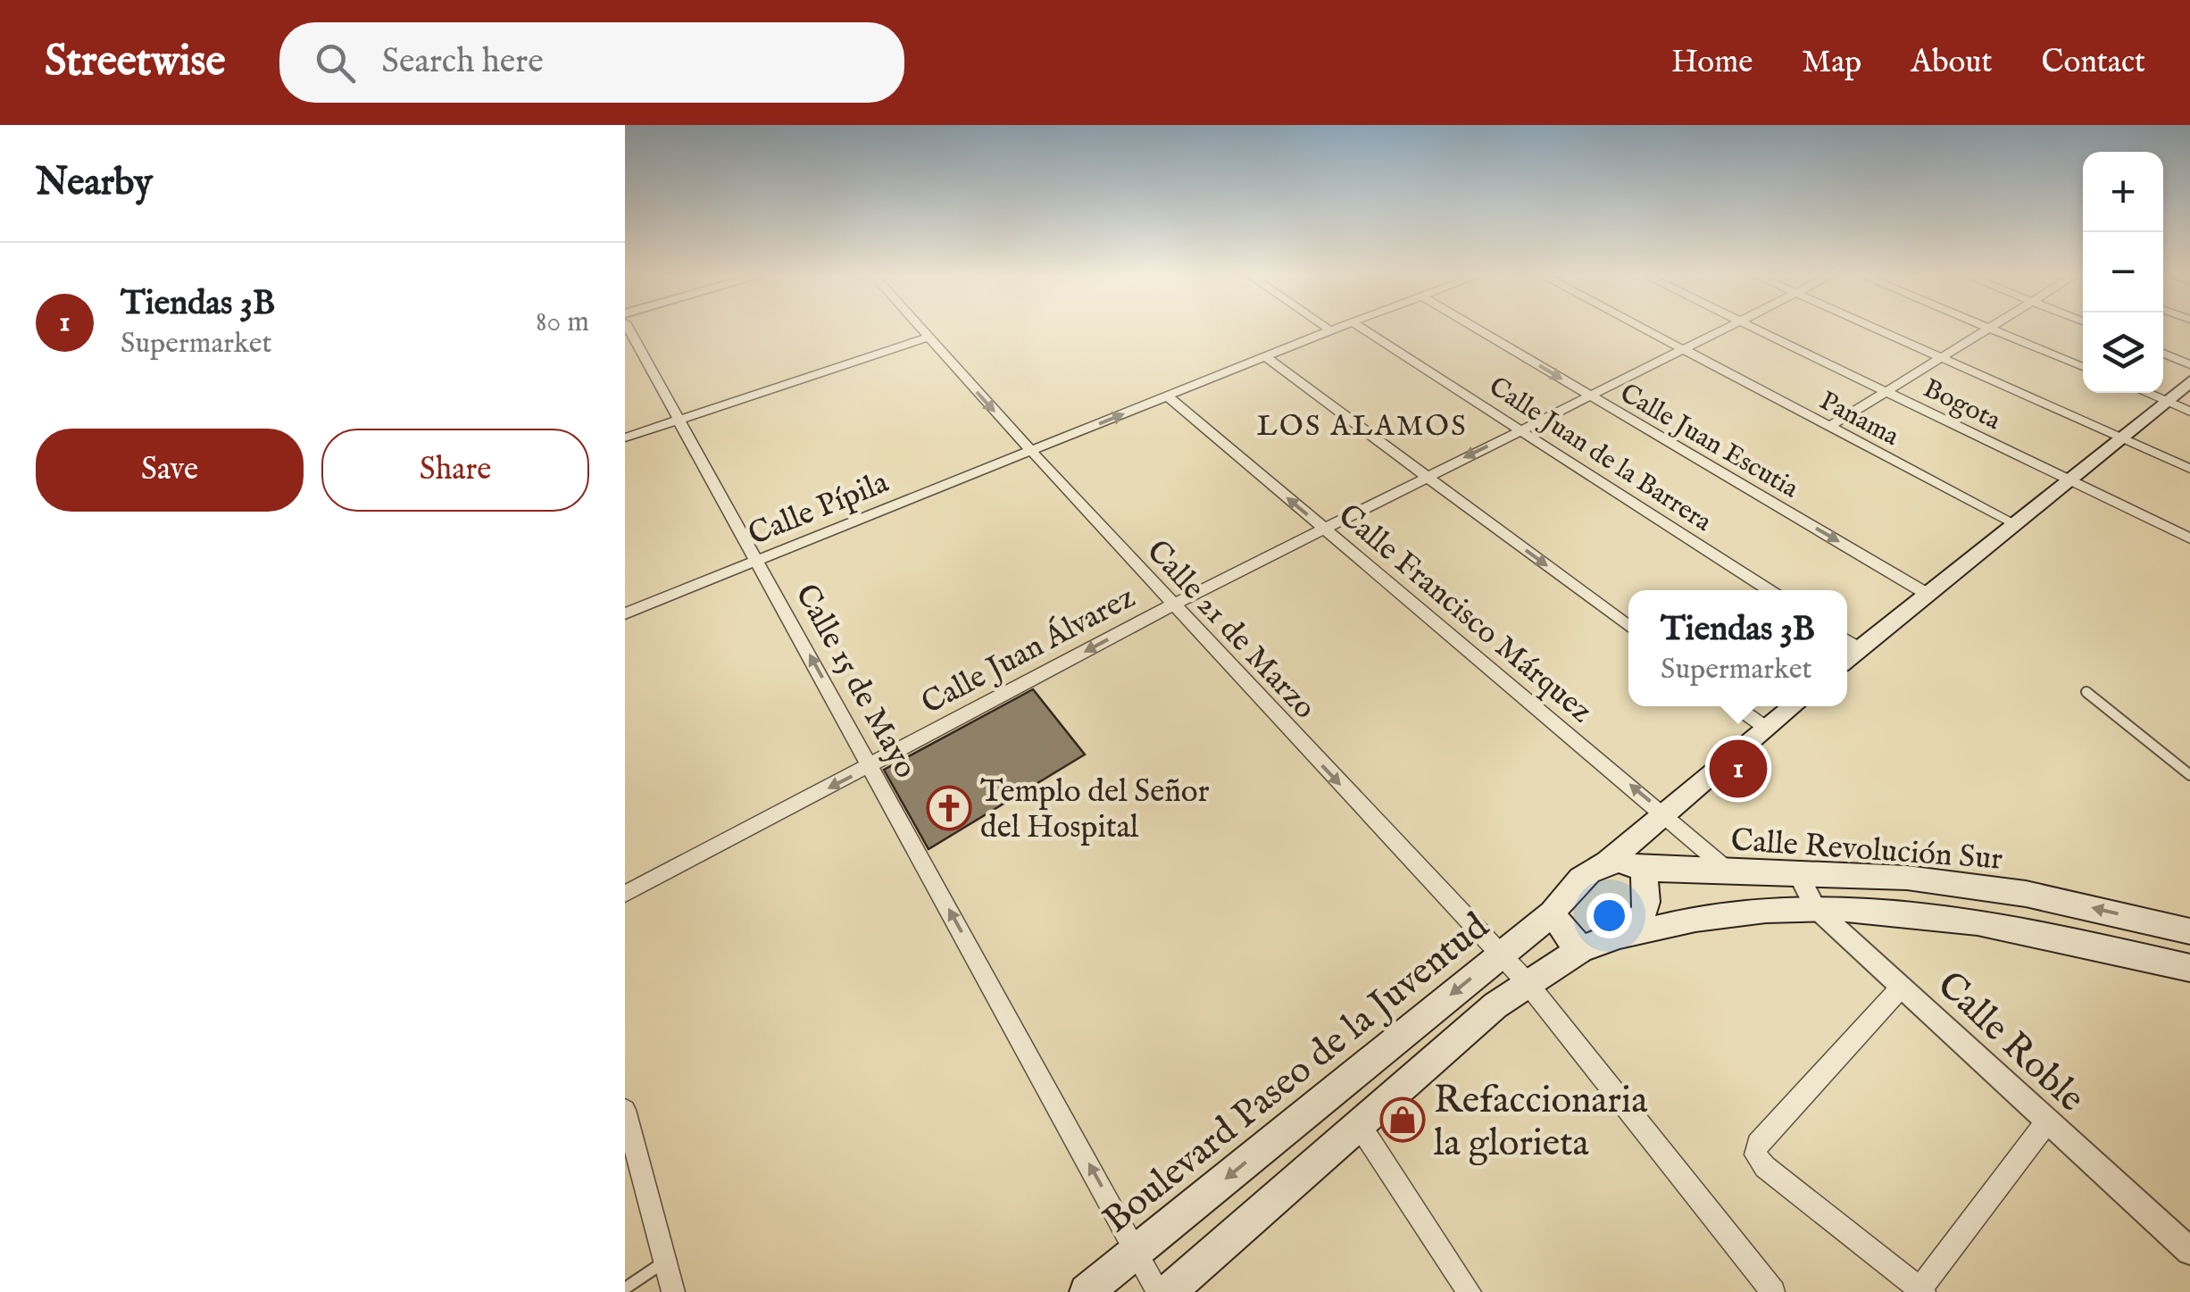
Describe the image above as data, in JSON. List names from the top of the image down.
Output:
{
  "streets": {
    "main road": ["Calle Revolución Sur", "Boulevard Paseo de la Juventud"],
    "street": [
      "Bogota",
      "Panama",
      "Calle Juan Escutia",
      "Calle Juan de la Barrera",
      "Calle Pípila",
      "Calle Francisco Márquez",
      "Calle 21 de Marzo",
      "Calle Juan Álvarez",
      "Calle 15 de Mayo",
      "Calle Roble"
    ]
  },
  "crossings": [
    ["Panama", "Calle Juan Álvarez"],
    ["Calle Juan Escutia", "Calle Juan Álvarez"],
    ["Calle Juan de la Barrera", "Calle Juan Álvarez"],
    ["Calle Pípila", "Calle Francisco Márquez"],
    ["Calle Pípila", "Calle 21 de Marzo"],
    ["Calle Pípila", "Calle 15 de Mayo"],
    ["Calle Francisco Márquez", "Calle Juan Álvarez"],
    ["Calle Francisco Márquez", "Calle Revolución Sur"],
    ["Calle 21 de Marzo", "Calle Juan Álvarez"],
    ["Calle 21 de Marzo", "Boulevard Paseo de la Juventud"],
    ["Calle Juan Álvarez", "Calle 15 de Mayo"],
    ["Calle 15 de Mayo", "Boulevard Paseo de la Juventud"],
    ["Calle Revolución Sur", "Calle Roble"],
    ["Calle Revolución Sur", "Boulevard Paseo de la Juventud"]
  ],
  "one_way": [
    "Calle Juan Escutia",
    "Calle 21 de Marzo",
    "Calle Juan Álvarez",
    "Calle 15 de Mayo"
  ],
  "districts": ["LOS ALAMOS"],
  "places": {
    "church": ["Templo del Señor del Hospital"],
    "shop": ["Refaccionaria la glorieta"]
  },
  "page": {
    "header": "Streetwise",
    "search": "Search here",
    "nav": [
      "Home",
      "Map",
      "About",
      "Contact"
    ],
    "heading": "Nearby",
    "map_buttons": ["+", "−"],
    "list": [
      {
        "mark": "1",
        "name": "Tiendas 3B",
        "note": "Supermarket",
        "value": "80 m"
      }
    ],
    "buttons": ["Save", "Share"],
    "popup": ["Tiendas 3B", "Supermarket"],
    "pins": "1"
  }
}
